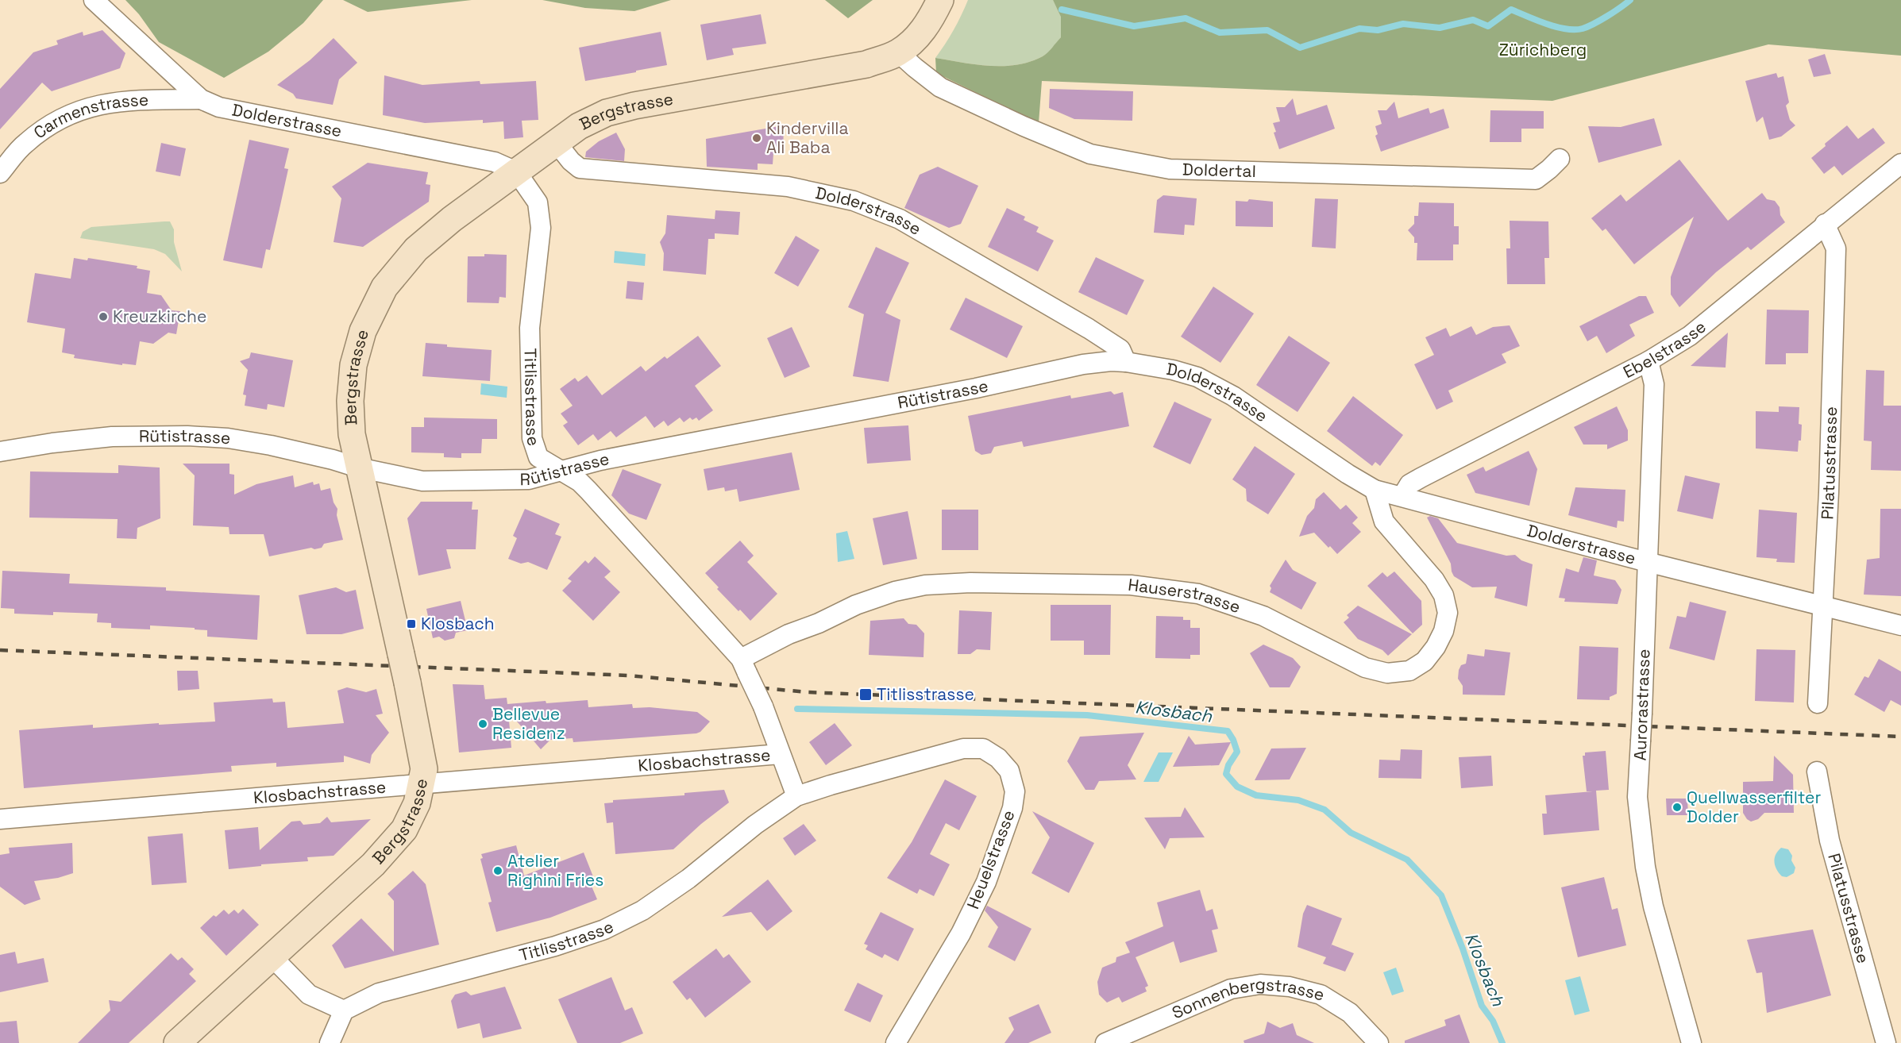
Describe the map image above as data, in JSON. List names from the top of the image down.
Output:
{
  "streets": {
    "main road": ["Bergstrasse"],
    "street": [
      "Carmenstrasse",
      "Dolderstrasse",
      "Doldertal",
      "Ebelstrasse",
      "Rütistrasse",
      "Titlisstrasse",
      "Pilatusstrasse",
      "Hauserstrasse",
      "Aurorastrasse",
      "Klosbachstrasse",
      "Heuelstrasse",
      "Sonnenbergstrasse"
    ]
  },
  "crossings": [
    ["Bergstrasse", "Dolderstrasse"],
    ["Bergstrasse", "Doldertal"],
    ["Bergstrasse", "Rütistrasse"],
    ["Bergstrasse", "Titlisstrasse"],
    ["Bergstrasse", "Klosbachstrasse"],
    ["Carmenstrasse", "Dolderstrasse"],
    ["Dolderstrasse", "Ebelstrasse"],
    ["Dolderstrasse", "Rütistrasse"],
    ["Dolderstrasse", "Titlisstrasse"],
    ["Dolderstrasse", "Pilatusstrasse"],
    ["Dolderstrasse", "Hauserstrasse"],
    ["Dolderstrasse", "Aurorastrasse"],
    ["Ebelstrasse", "Pilatusstrasse"],
    ["Ebelstrasse", "Aurorastrasse"],
    ["Rütistrasse", "Titlisstrasse"],
    ["Titlisstrasse", "Hauserstrasse"],
    ["Titlisstrasse", "Klosbachstrasse"],
    ["Titlisstrasse", "Heuelstrasse"]
  ],
  "water": ["Klosbach"],
  "parks": ["Zürichberg"],
  "places": {
    "other": [
      "Kindervilla Ali Baba",
      "Kreuzkirche",
      "Bellevue Residenz",
      "Quellwasserfilter Dolder",
      "Atelier Righini Fries"
    ],
    "transit": ["Klosbach", "Titlisstrasse"]
  }
}
